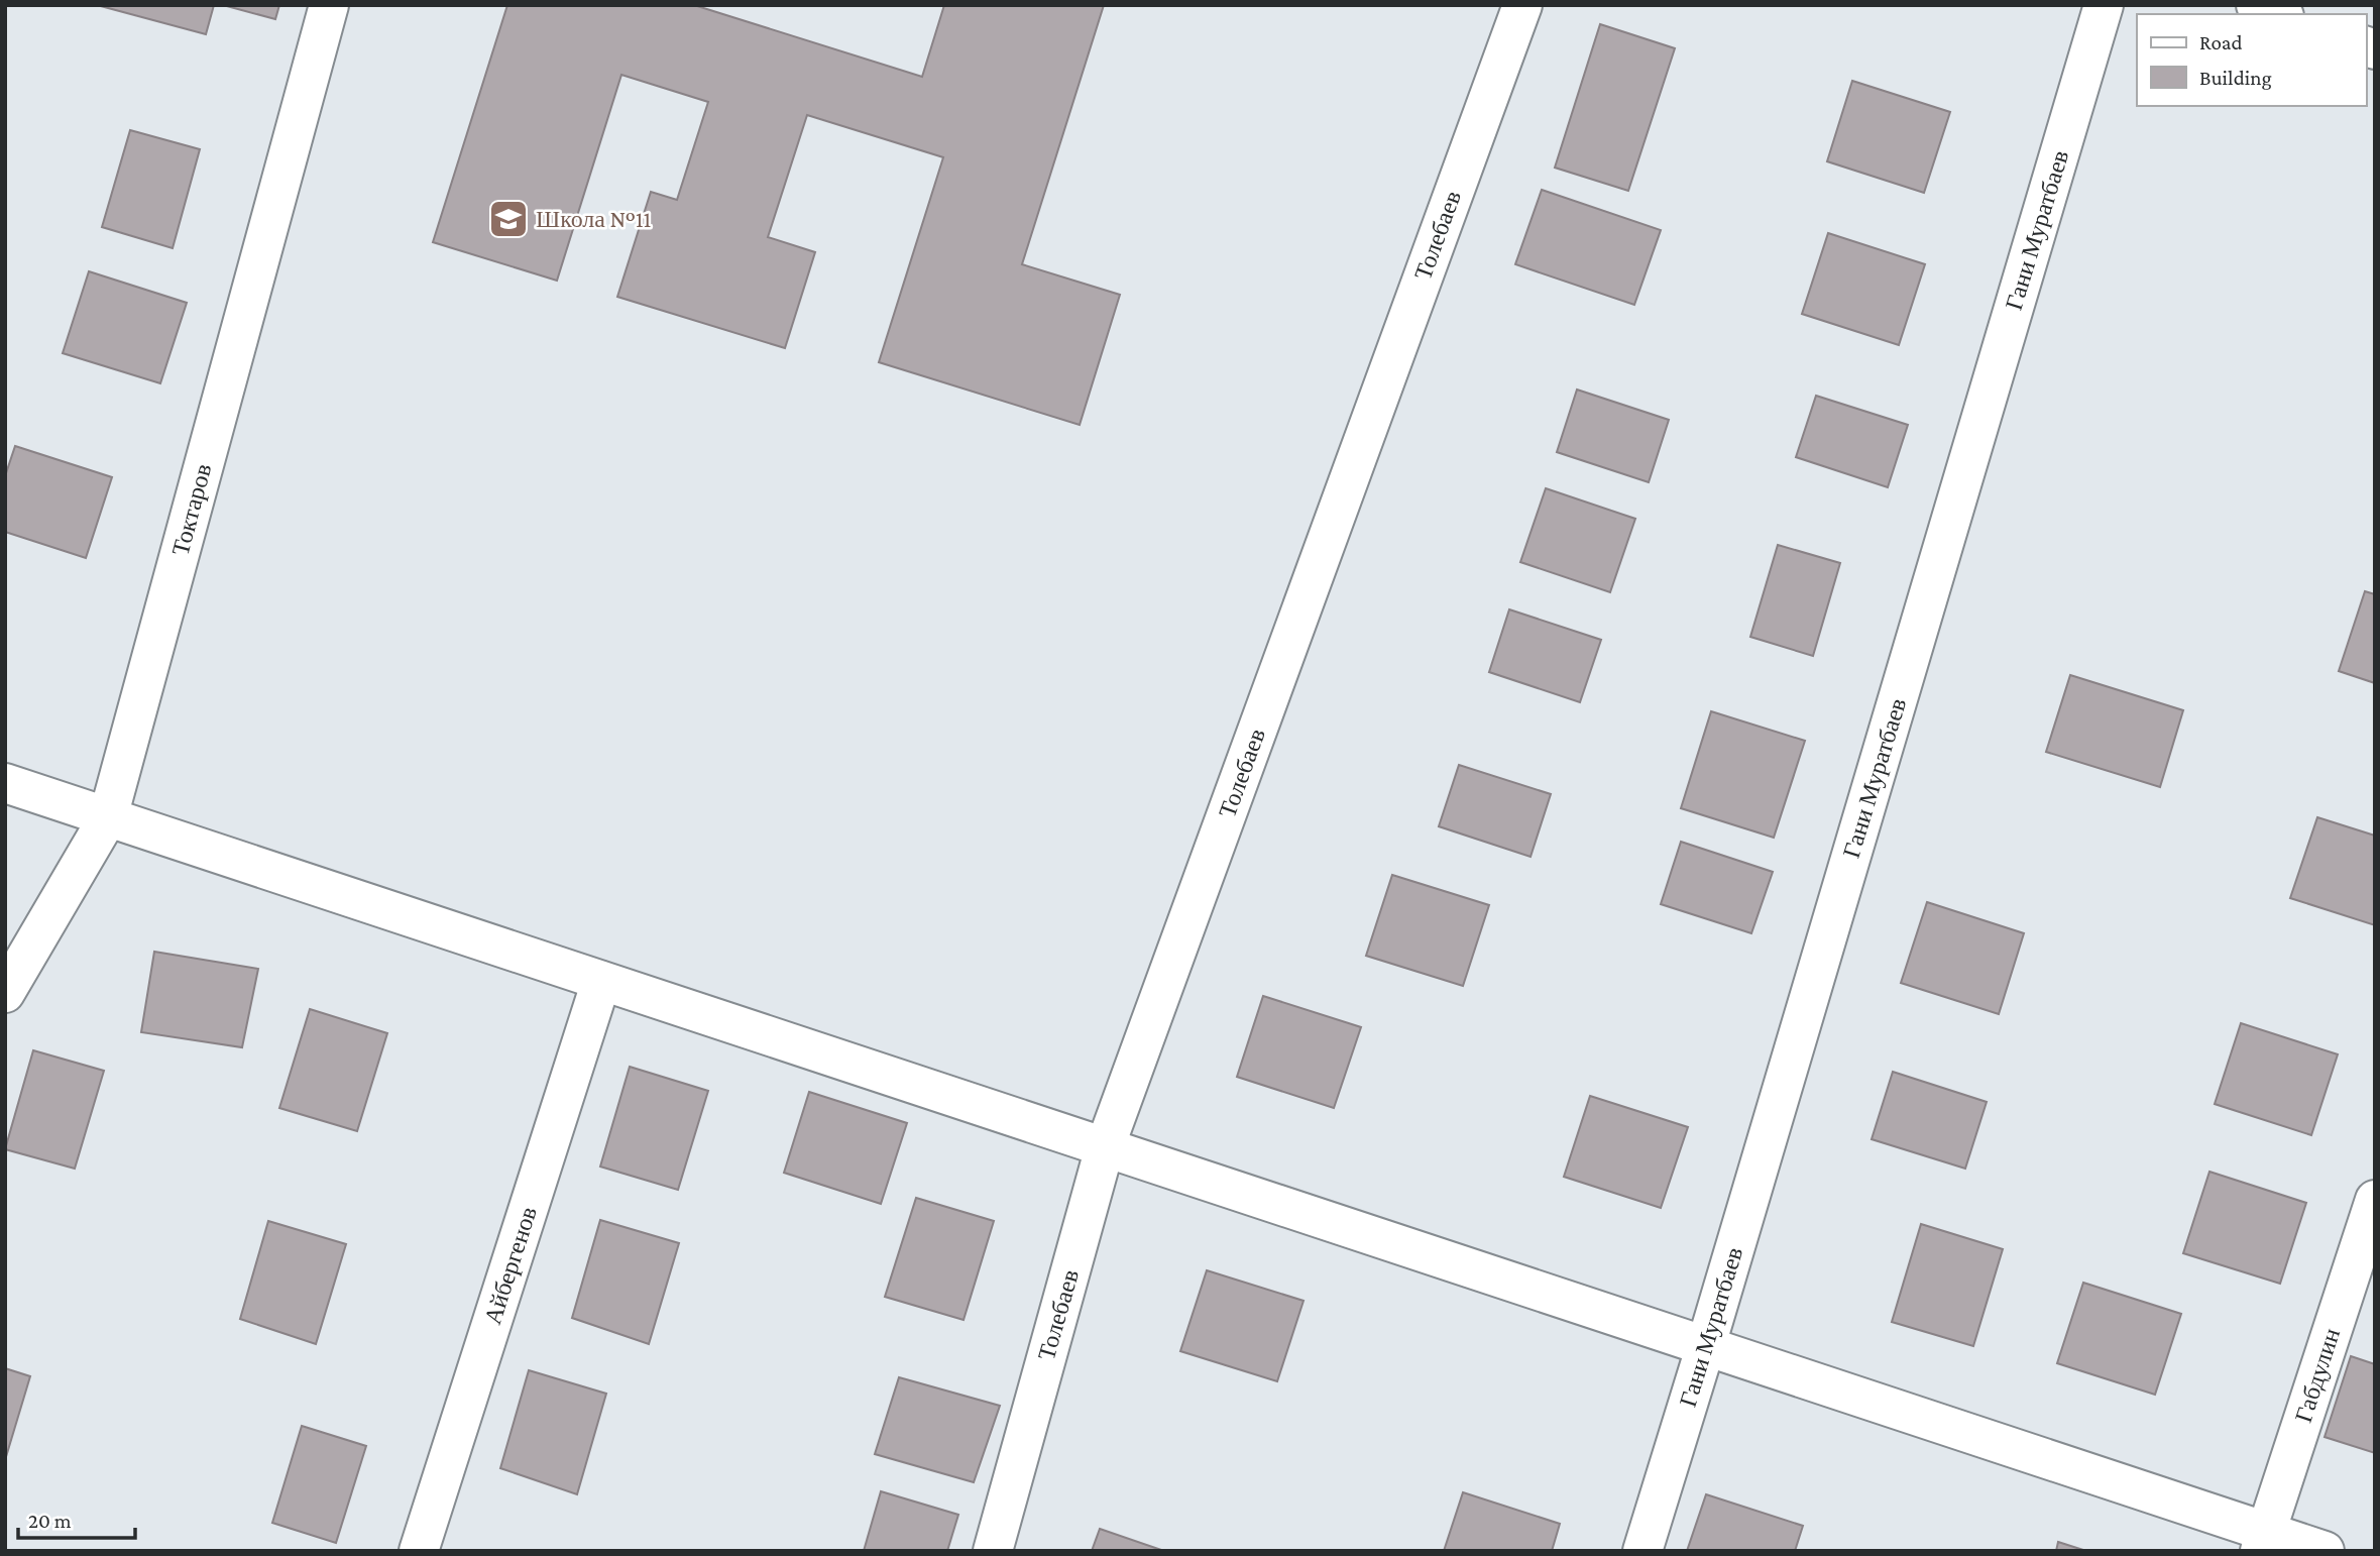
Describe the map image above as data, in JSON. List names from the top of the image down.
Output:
{
  "streets": {
    "street": [
      "Гани Муратбаев",
      "Толебаев",
      "Токтаров",
      "Айбергенов",
      "Габдулин"
    ]
  },
  "places": {
    "school or university": ["Школа №11"]
  },
  "legend": ["Road", "Building"],
  "scale_bar": "20 m"
}
